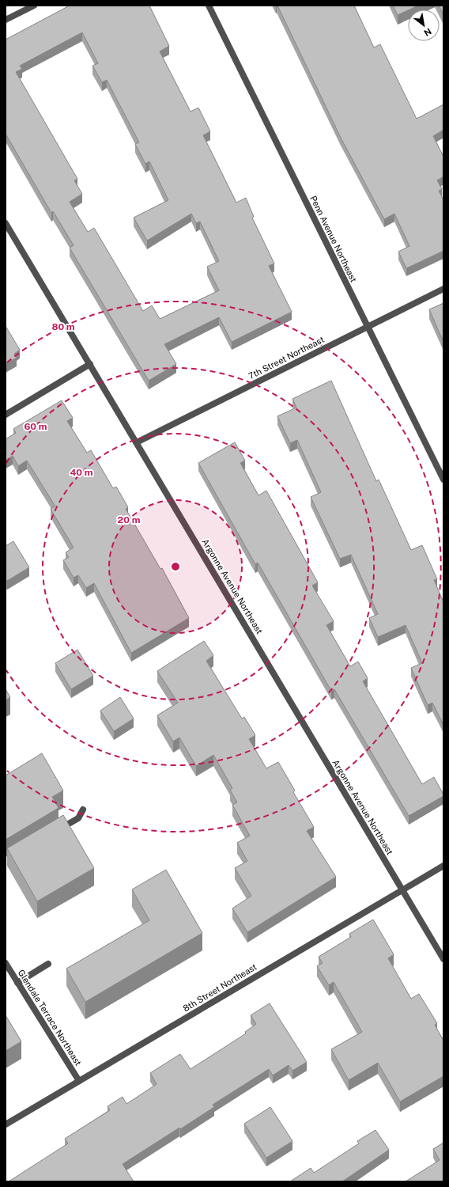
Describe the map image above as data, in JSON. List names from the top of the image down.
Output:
{
  "streets": {
    "street": [
      "Penn Avenue Northeast",
      "7th Street Northeast",
      "Argonne Avenue Northeast",
      "8th Street Northeast",
      "Glendale Terrace Northeast"
    ]
  },
  "crossings": [
    ["Penn Avenue Northeast", "7th Street Northeast"],
    ["7th Street Northeast", "Argonne Avenue Northeast"],
    ["Argonne Avenue Northeast", "8th Street Northeast"],
    ["8th Street Northeast", "Glendale Terrace Northeast"]
  ],
  "north": "bottom right",
  "rings": [
    "80 m",
    "60 m",
    "40 m",
    "20 m"
  ]
}
